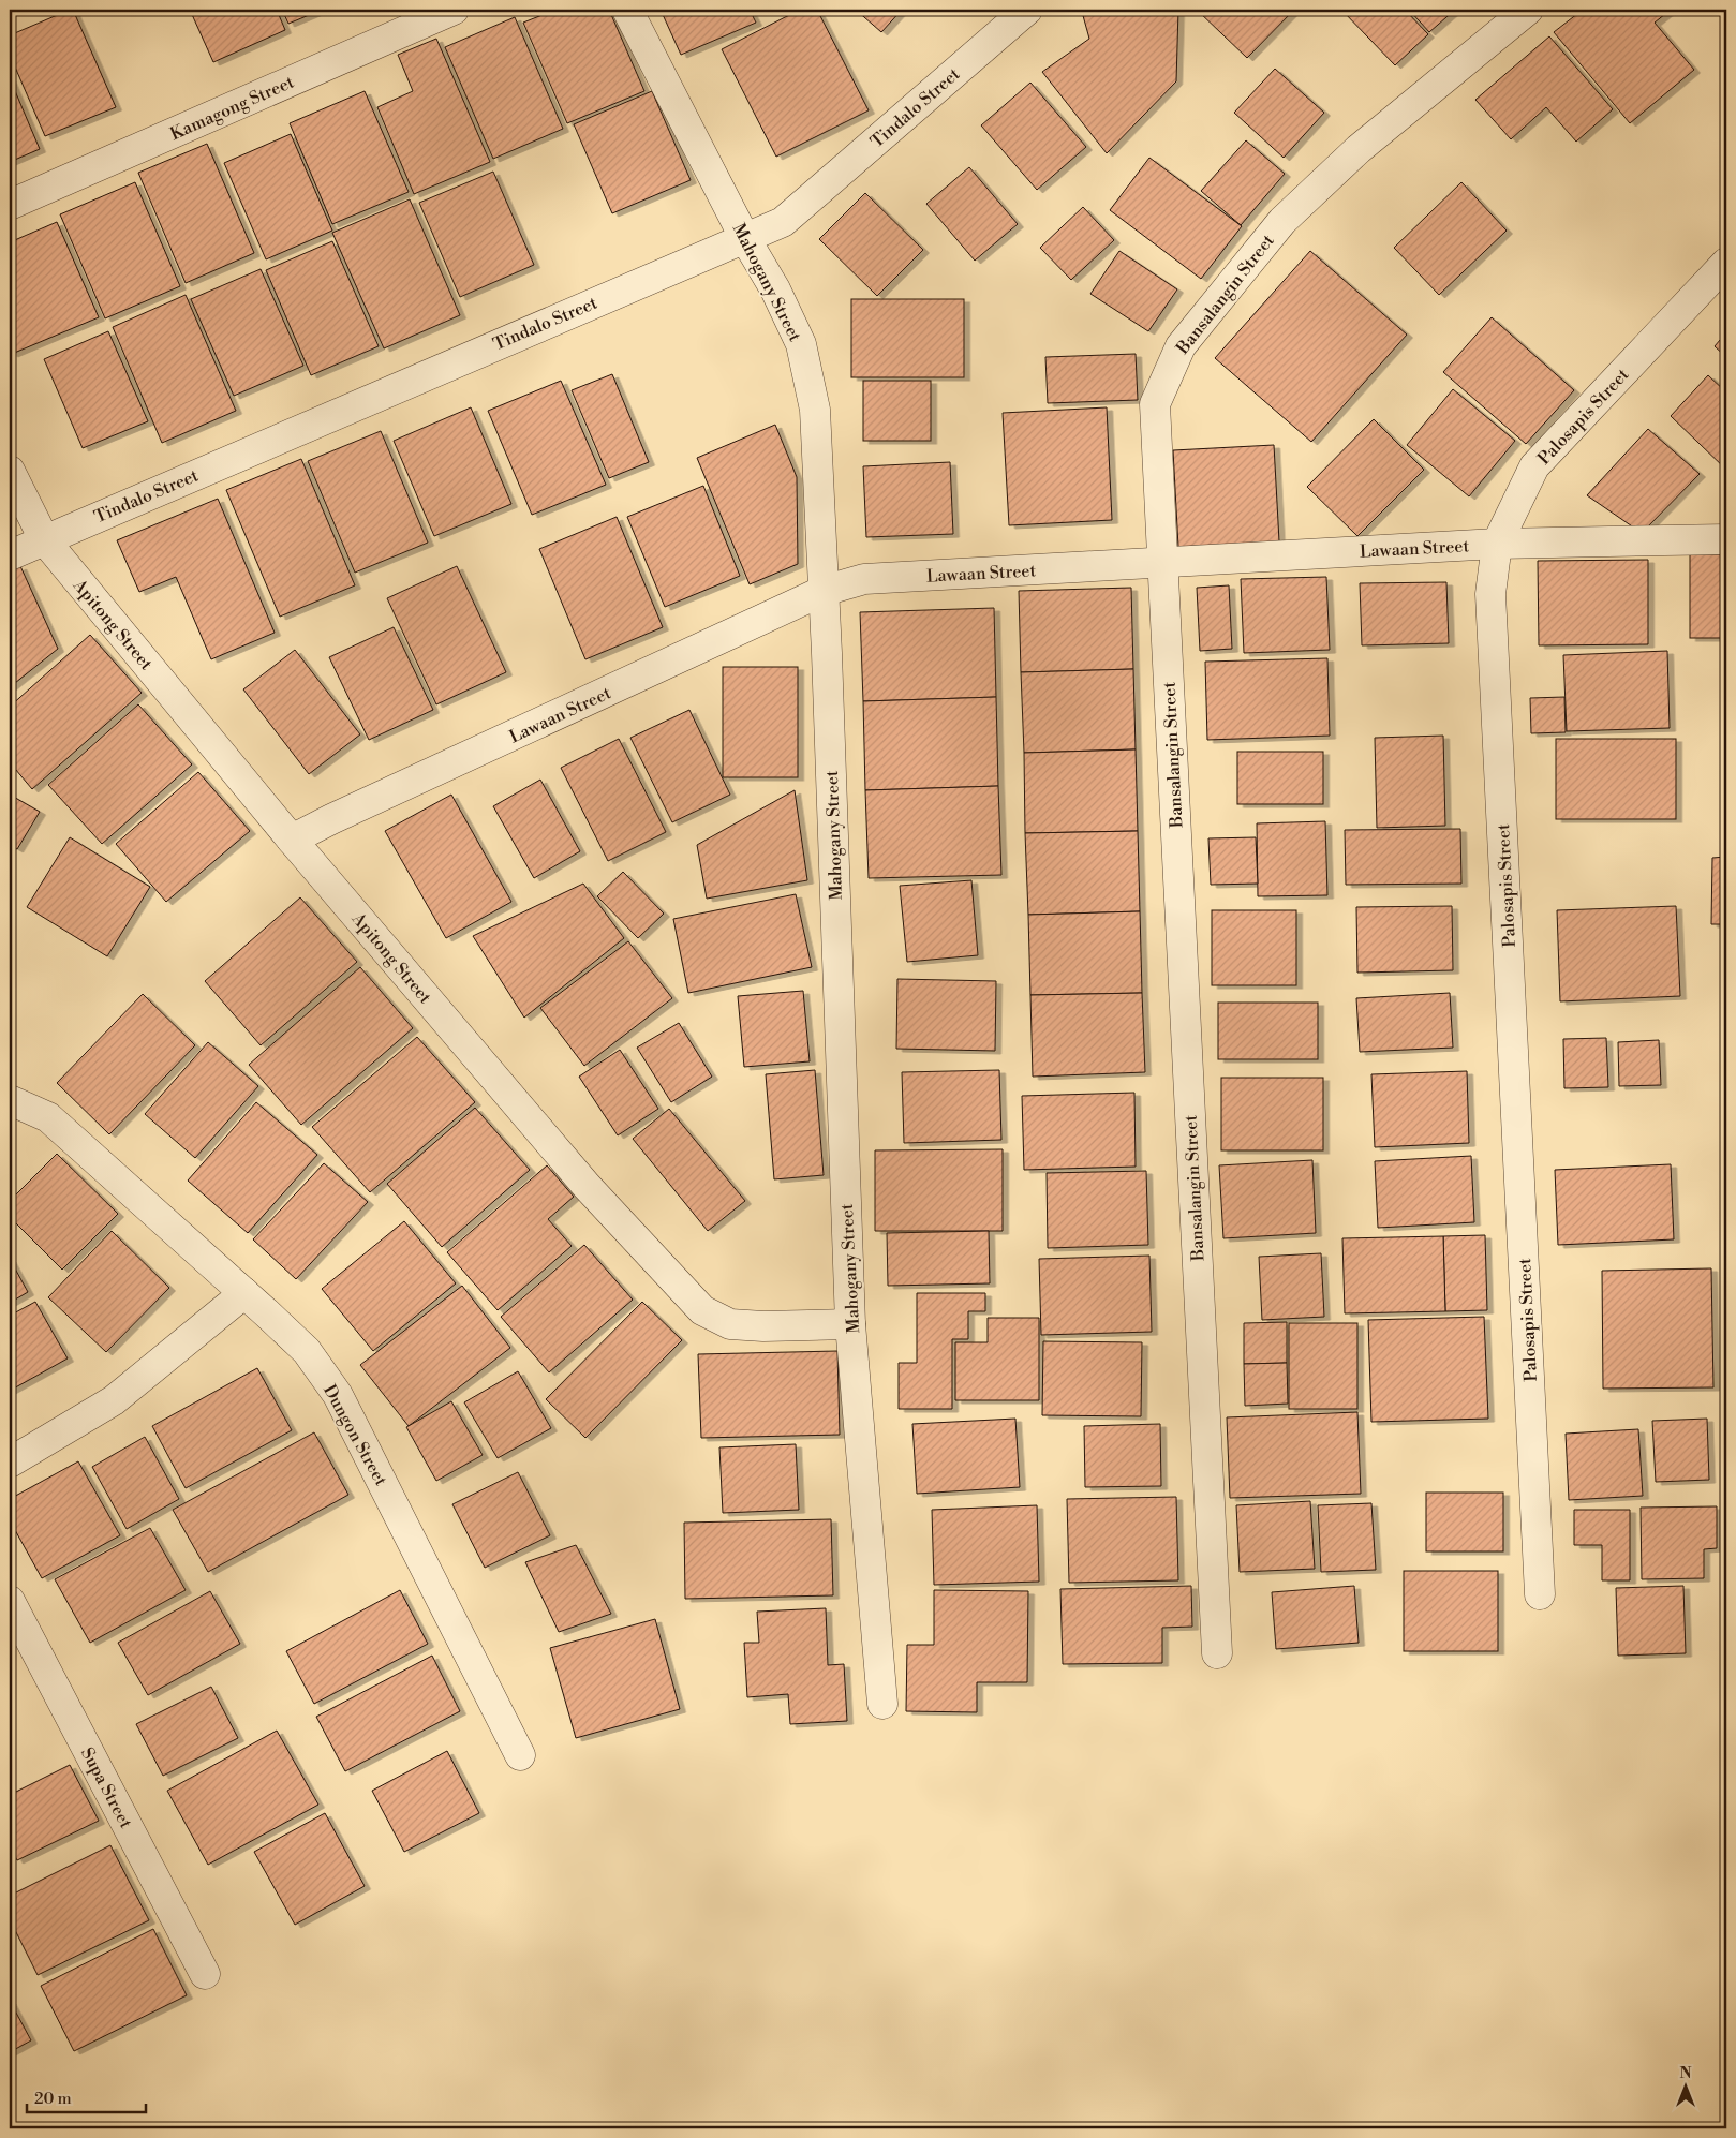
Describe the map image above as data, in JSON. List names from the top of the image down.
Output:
{
  "streets": {
    "street": [
      "Kamagong Street",
      "Tindalo Street",
      "Mahogany Street",
      "Bansalangin Street",
      "Palosapis Street",
      "Lawaan Street",
      "Apitong Street",
      "Dungon Street",
      "Supa Street"
    ]
  },
  "crossings": [
    ["Tindalo Street", "Mahogany Street"],
    ["Tindalo Street", "Apitong Street"],
    ["Mahogany Street", "Lawaan Street"],
    ["Mahogany Street", "Apitong Street"],
    ["Bansalangin Street", "Lawaan Street"],
    ["Palosapis Street", "Lawaan Street"],
    ["Lawaan Street", "Apitong Street"]
  ],
  "scale_bar": "20 m",
  "north": "top"
}
